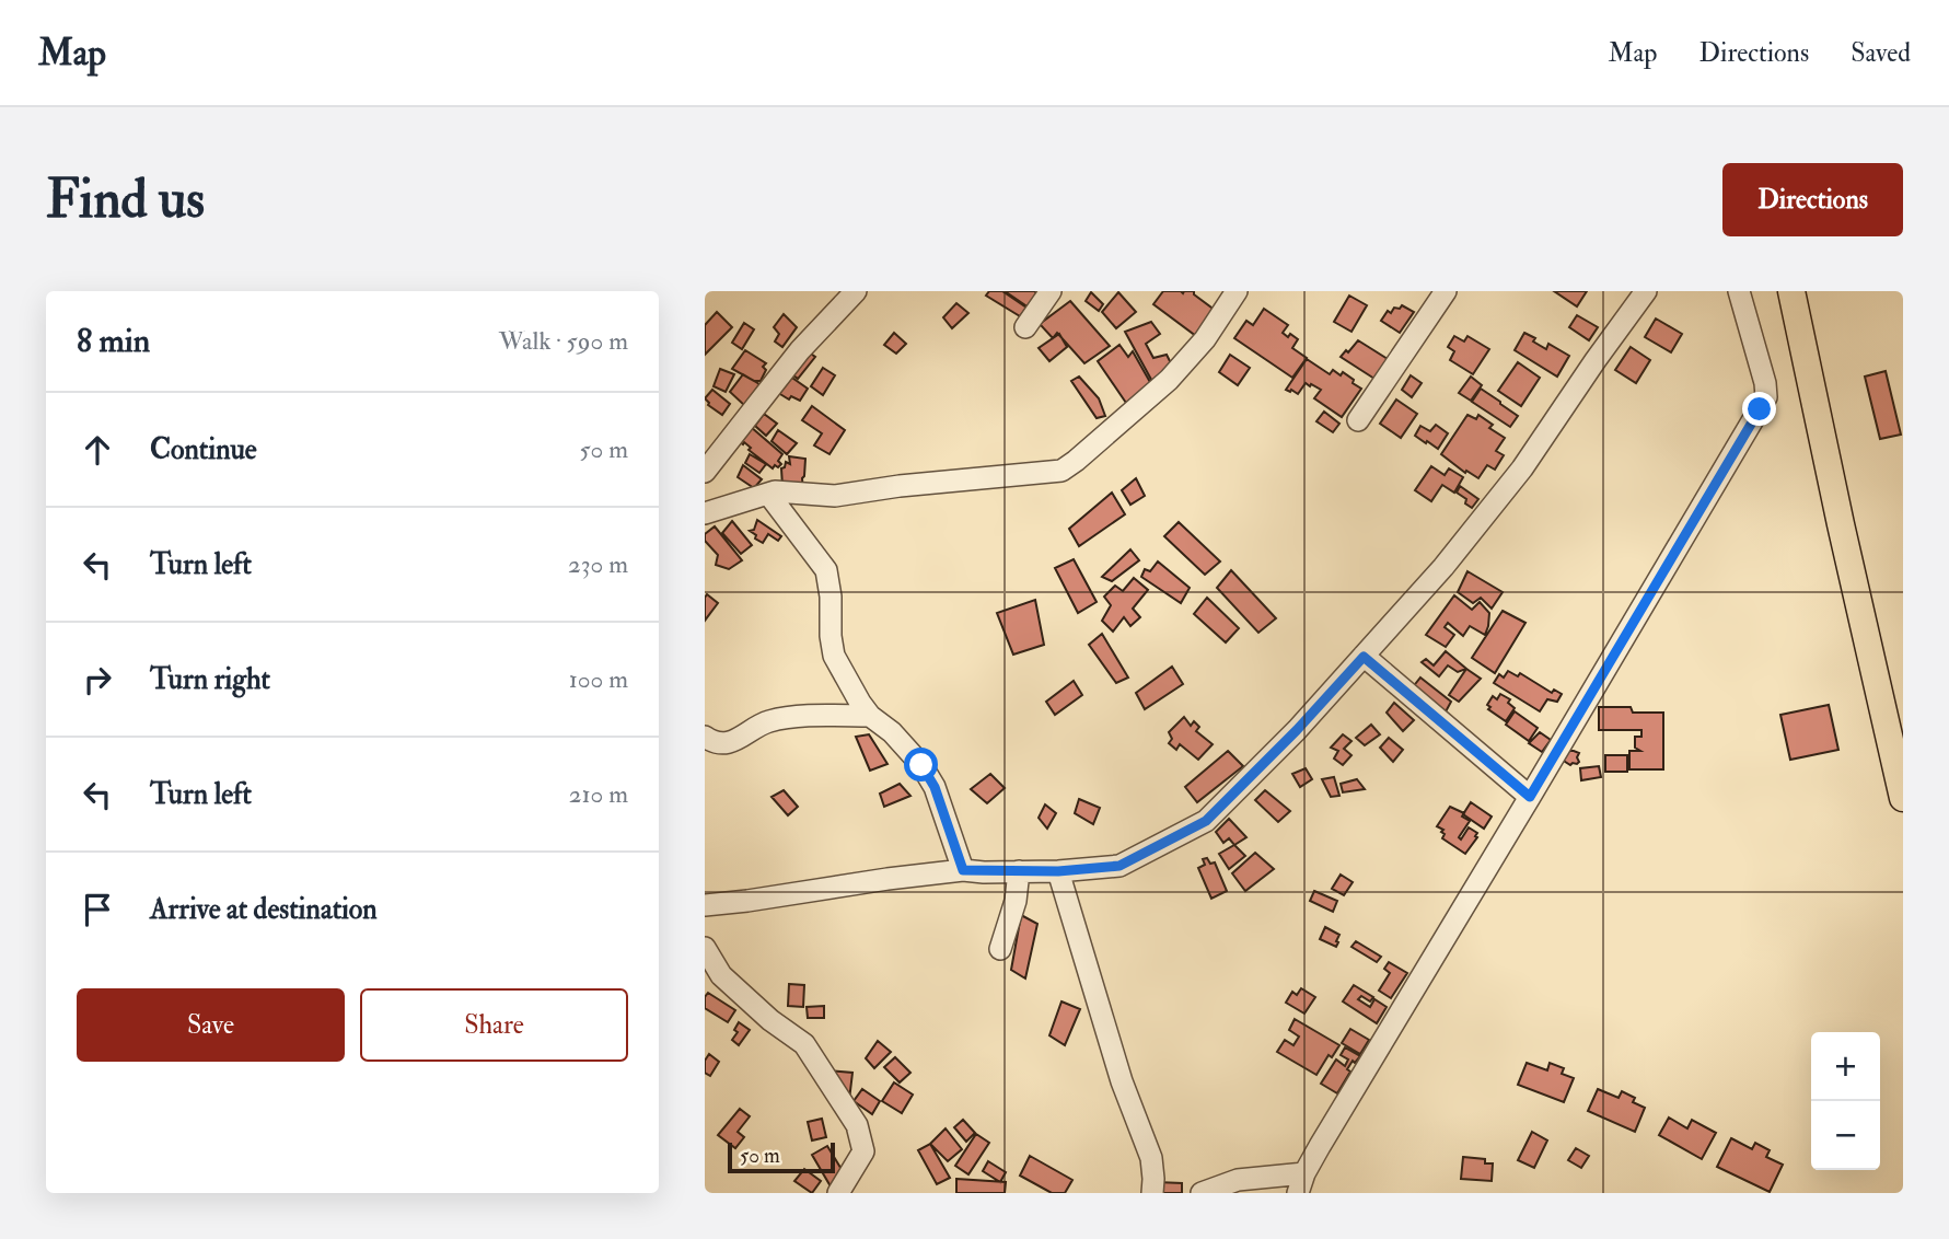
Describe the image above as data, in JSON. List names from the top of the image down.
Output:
{
  "scale_bar": "50 m",
  "page": {
    "header": "Map",
    "nav": ["Map", "Directions", "Saved"],
    "buttons": [
      "Directions",
      ["Save", "Share"]
    ],
    "title": "Find us",
    "heading": ["8 min", "Walk · 590 m"],
    "list": [
      ["Continue", "50 m"],
      ["Turn left", "230 m"],
      ["Turn right", "100 m"],
      ["Turn left", "210 m"],
      "Arrive at destination"
    ],
    "map_buttons": ["+", "−"],
    "scale": "50 m"
  }
}
